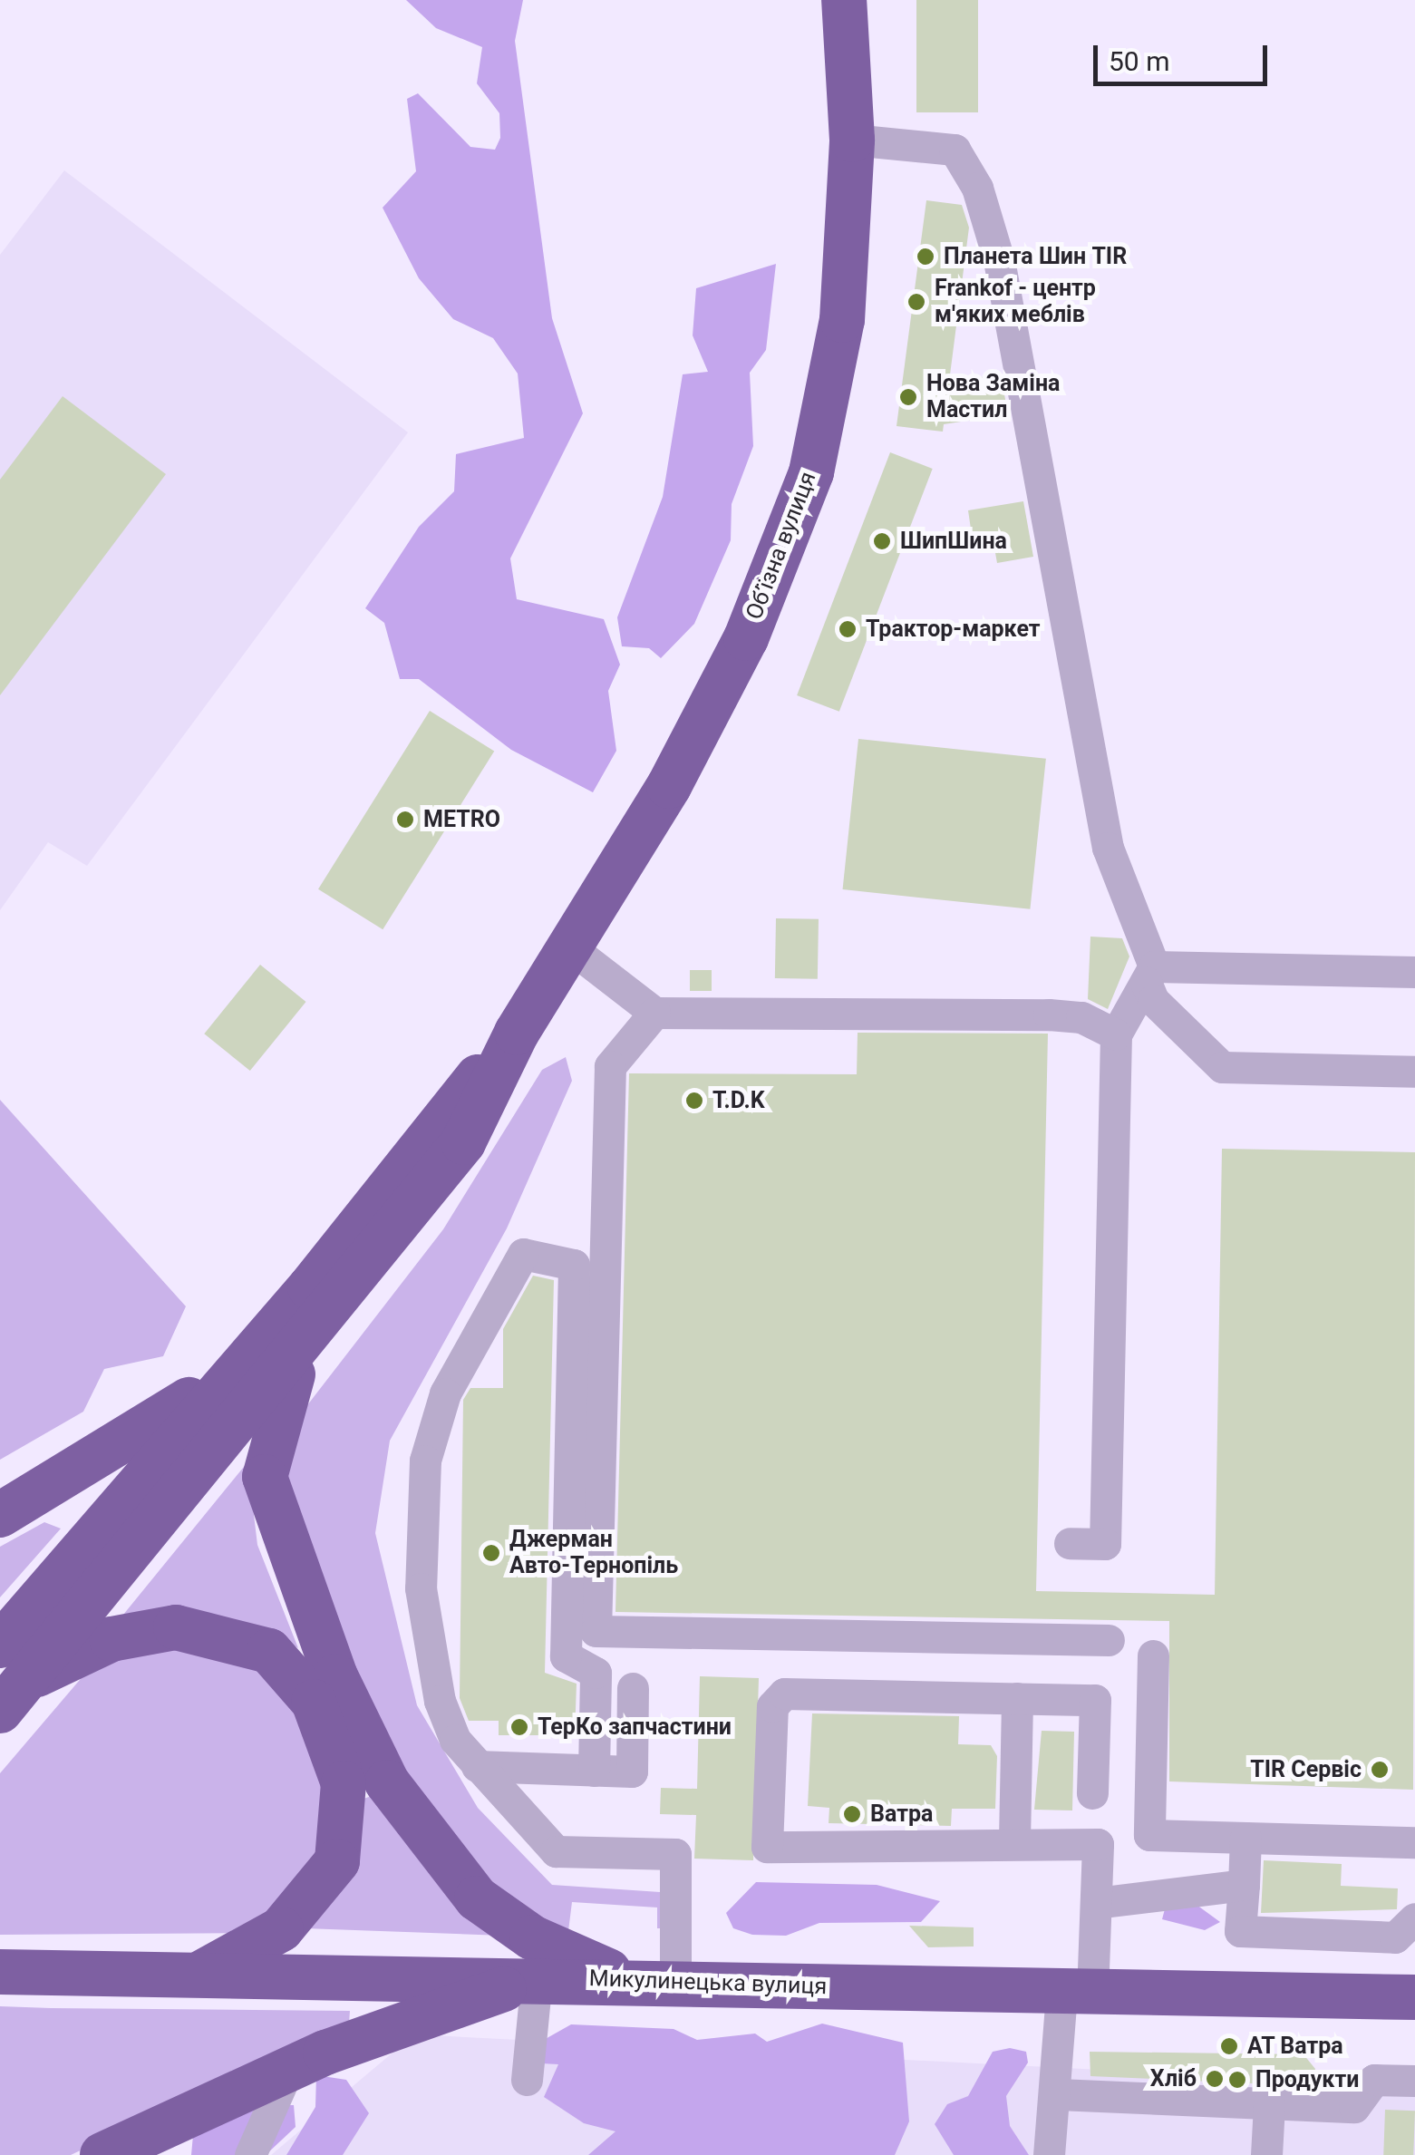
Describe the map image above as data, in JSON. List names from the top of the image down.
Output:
{
  "streets": {
    "highway": ["Обʼїзна вулиця", "Микулинецька вулиця"]
  },
  "places": [
    "Планета Шин TIR",
    "Frankof - центр м'яких меблів",
    "Нова Заміна Мастил",
    "ШипШина",
    "Трактор-маркет",
    "METRO",
    "T.D.K",
    "Джерман Авто-Тернопіль",
    "ТерКо запчастини",
    "TIR Сервіс",
    "Ватра",
    "АТ Ватра",
    "Хліб",
    "Продукти"
  ],
  "scale_bar": "50 m"
}
